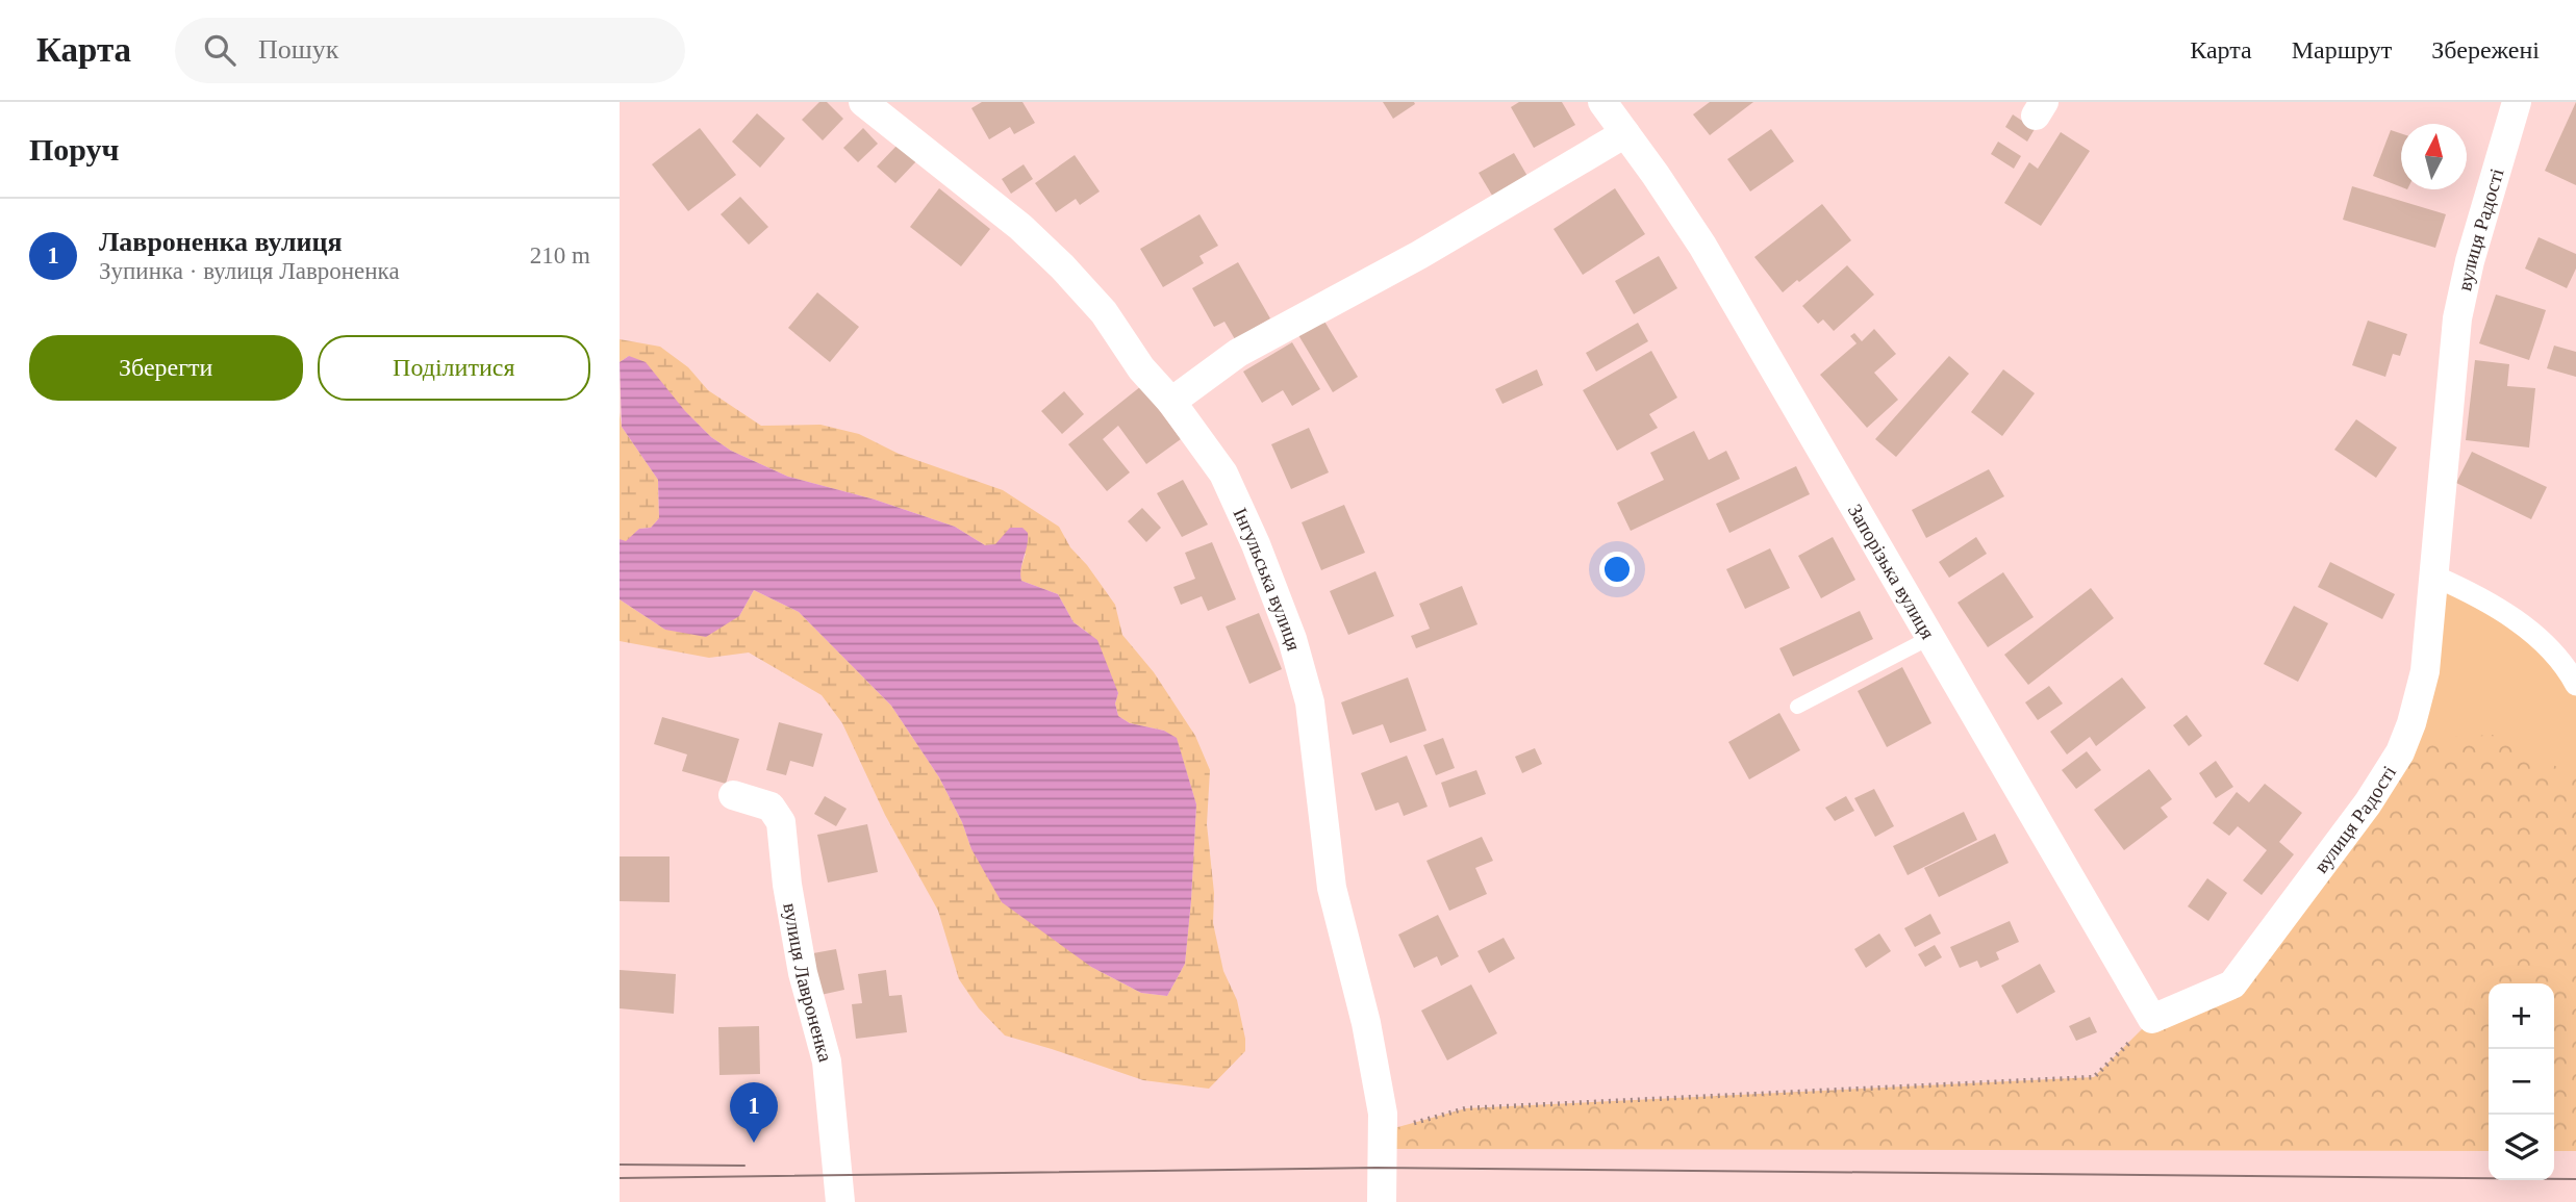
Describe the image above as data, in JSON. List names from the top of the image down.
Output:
{
  "streets": {
    "street": [
      "вулиця Радості",
      "Запорізька вулиця",
      "Інгульська вулиця",
      "вулиця Лавроненка"
    ]
  },
  "crossings": [
    ["вулиця Радості", "Запорізька вулиця"]
  ],
  "north": "top",
  "page": {
    "header": "Карта",
    "search": "Пошук",
    "nav": ["Карта", "Маршрут", "Збережені"],
    "heading": "Поруч",
    "list": [
      {
        "mark": "1",
        "name": "Лавроненка вулиця",
        "note": "Зупинка · вулиця Лавроненка",
        "value": "210 m"
      }
    ],
    "buttons": ["Зберегти", "Поділитися"],
    "map_buttons": ["+", "−"],
    "pins": "1"
  }
}
